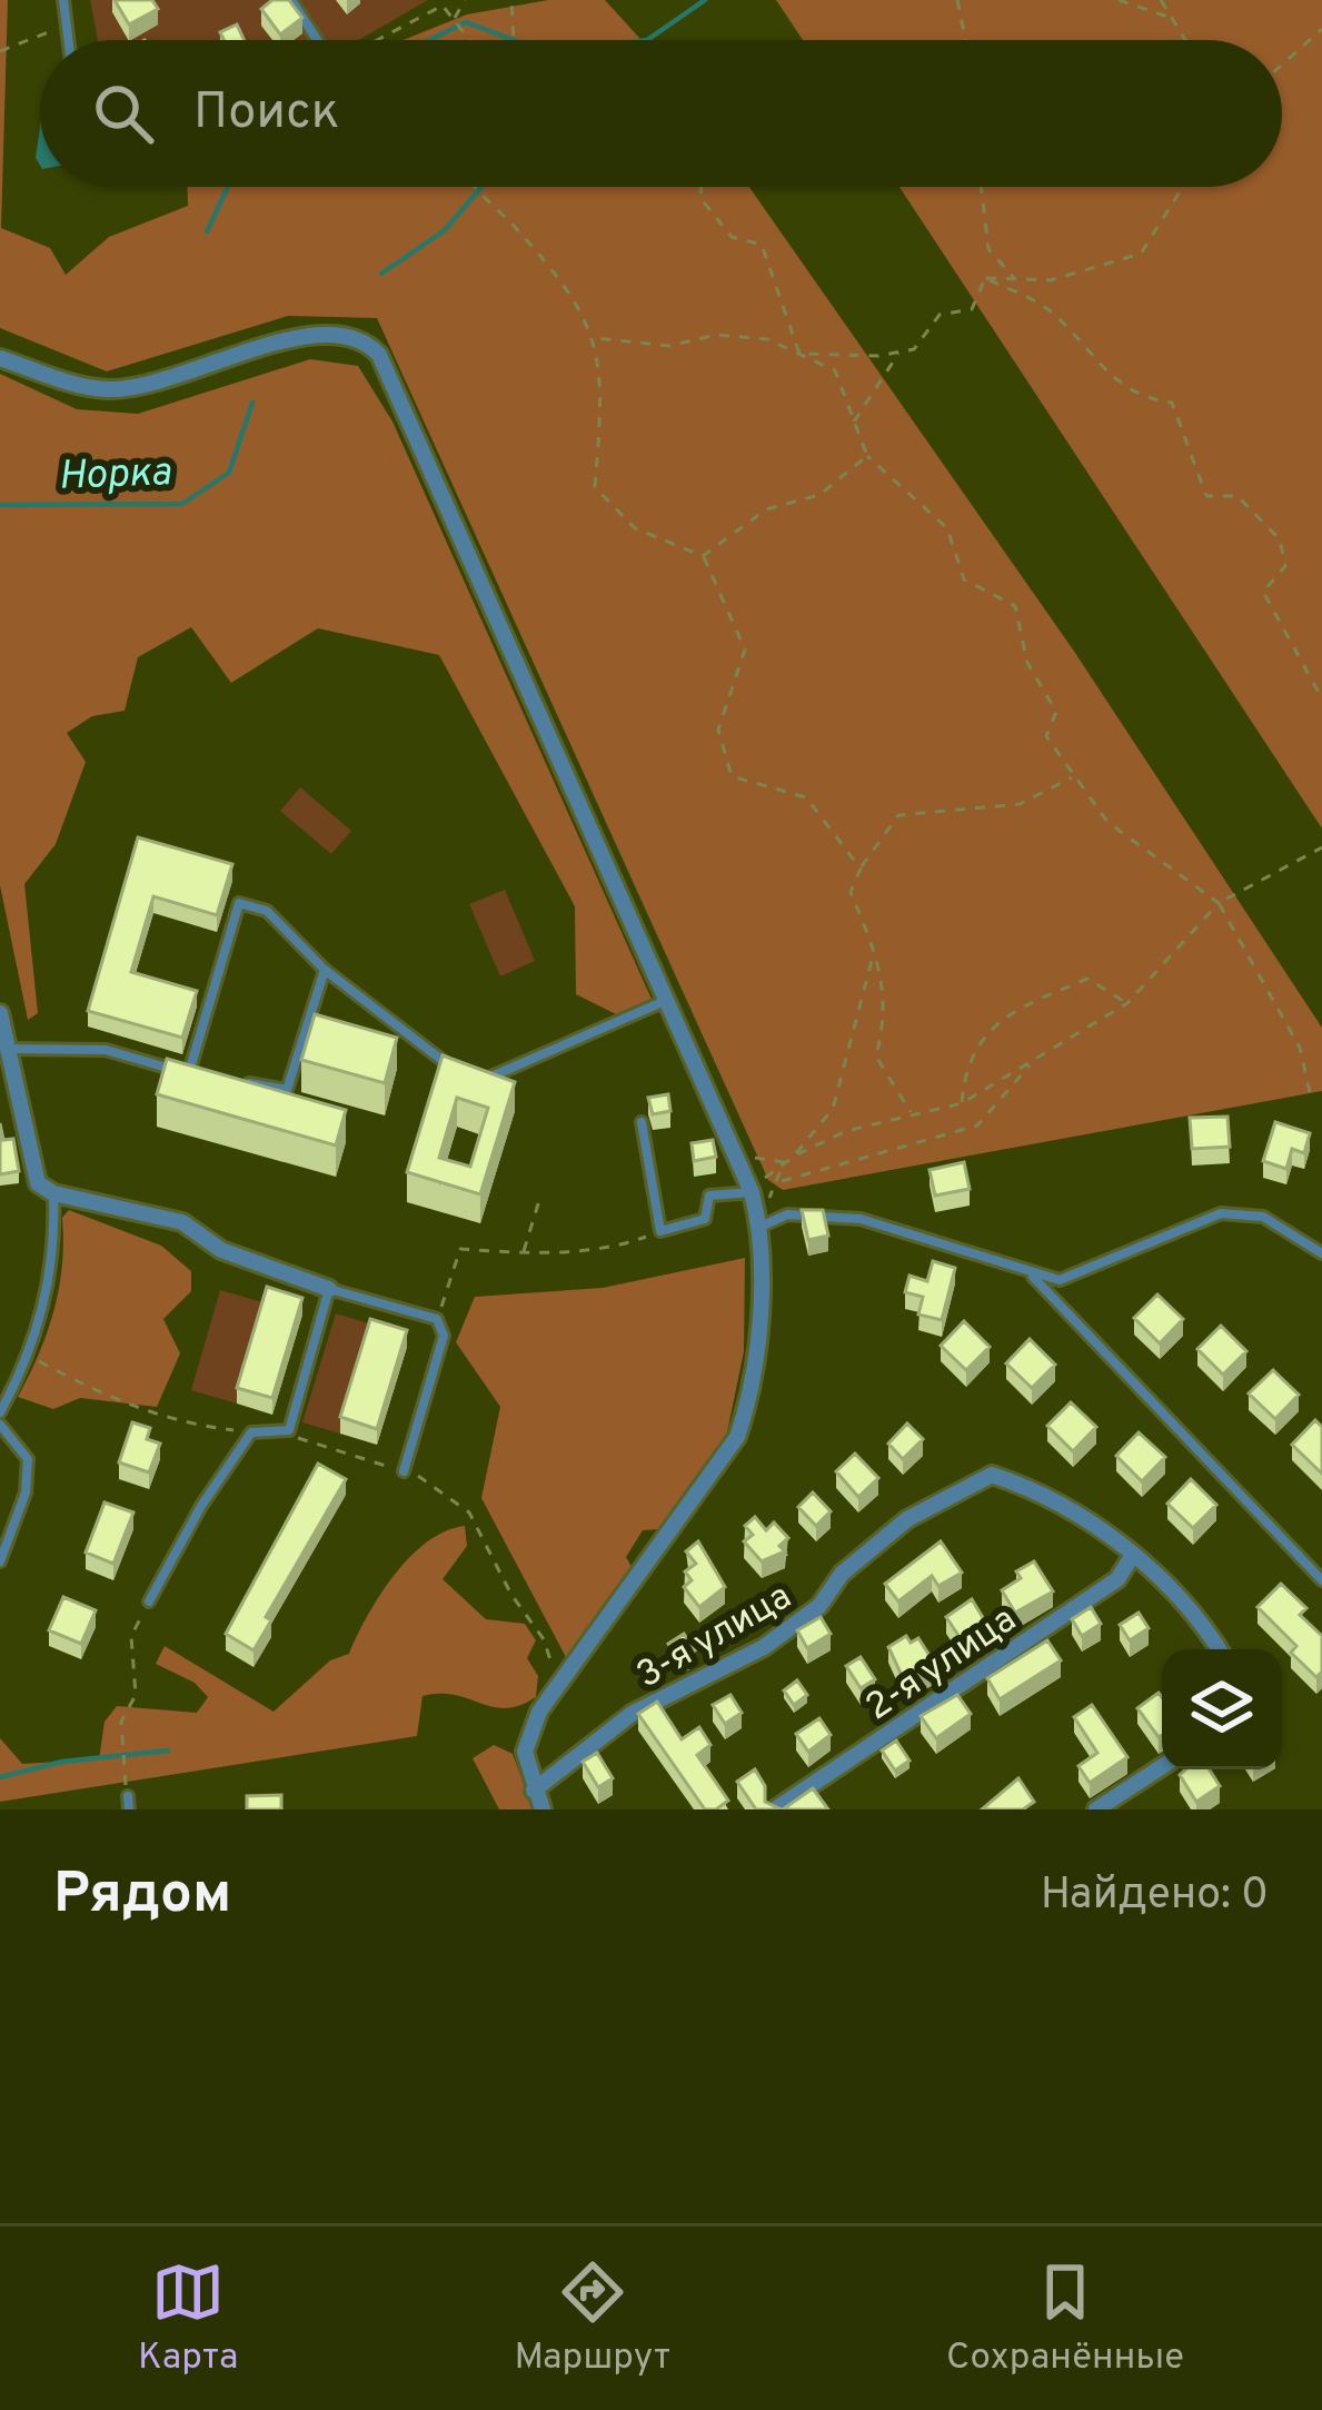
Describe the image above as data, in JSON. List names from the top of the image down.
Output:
{
  "streets": {
    "street": ["3-я улица", "2-я улица"]
  },
  "crossings": [
    ["3-я улица", "2-я улица"]
  ],
  "water": ["Норка"],
  "page": {
    "search": "Поиск",
    "heading": ["Рядом", "Найдено: 0"],
    "nav": ["Карта", "Маршрут", "Сохранённые"]
  }
}
